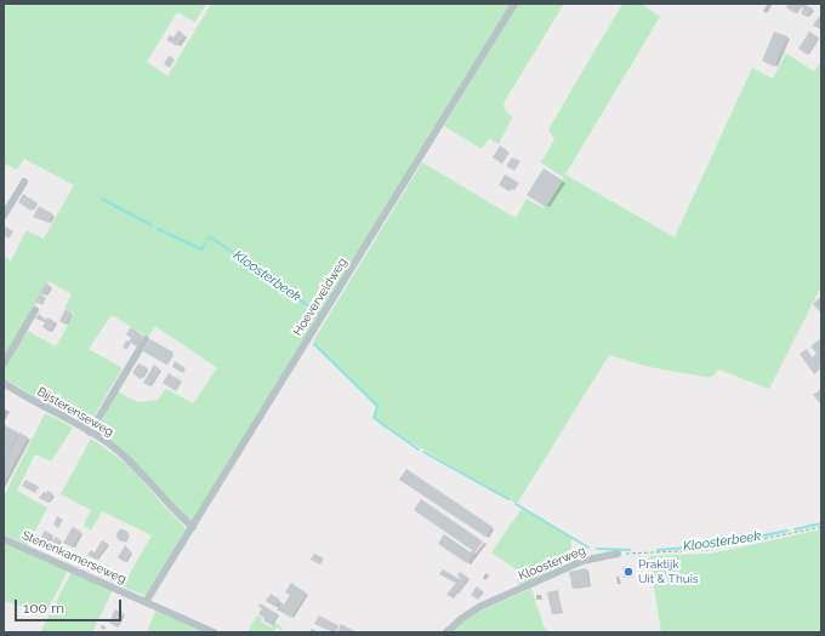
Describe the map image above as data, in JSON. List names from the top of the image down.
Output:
{
  "streets": {
    "street": [
      "Hoeverveldweg",
      "Bijsterenseweg",
      "Stenenkamerseweg",
      "Kloosterweg"
    ]
  },
  "crossings": [
    ["Hoeverveldweg", "Bijsterenseweg"],
    ["Hoeverveldweg", "Stenenkamerseweg"]
  ],
  "water": ["Kloosterbeek"],
  "places": ["Praktijk Uit & Thuis"],
  "scale_bar": "100 m"
}
